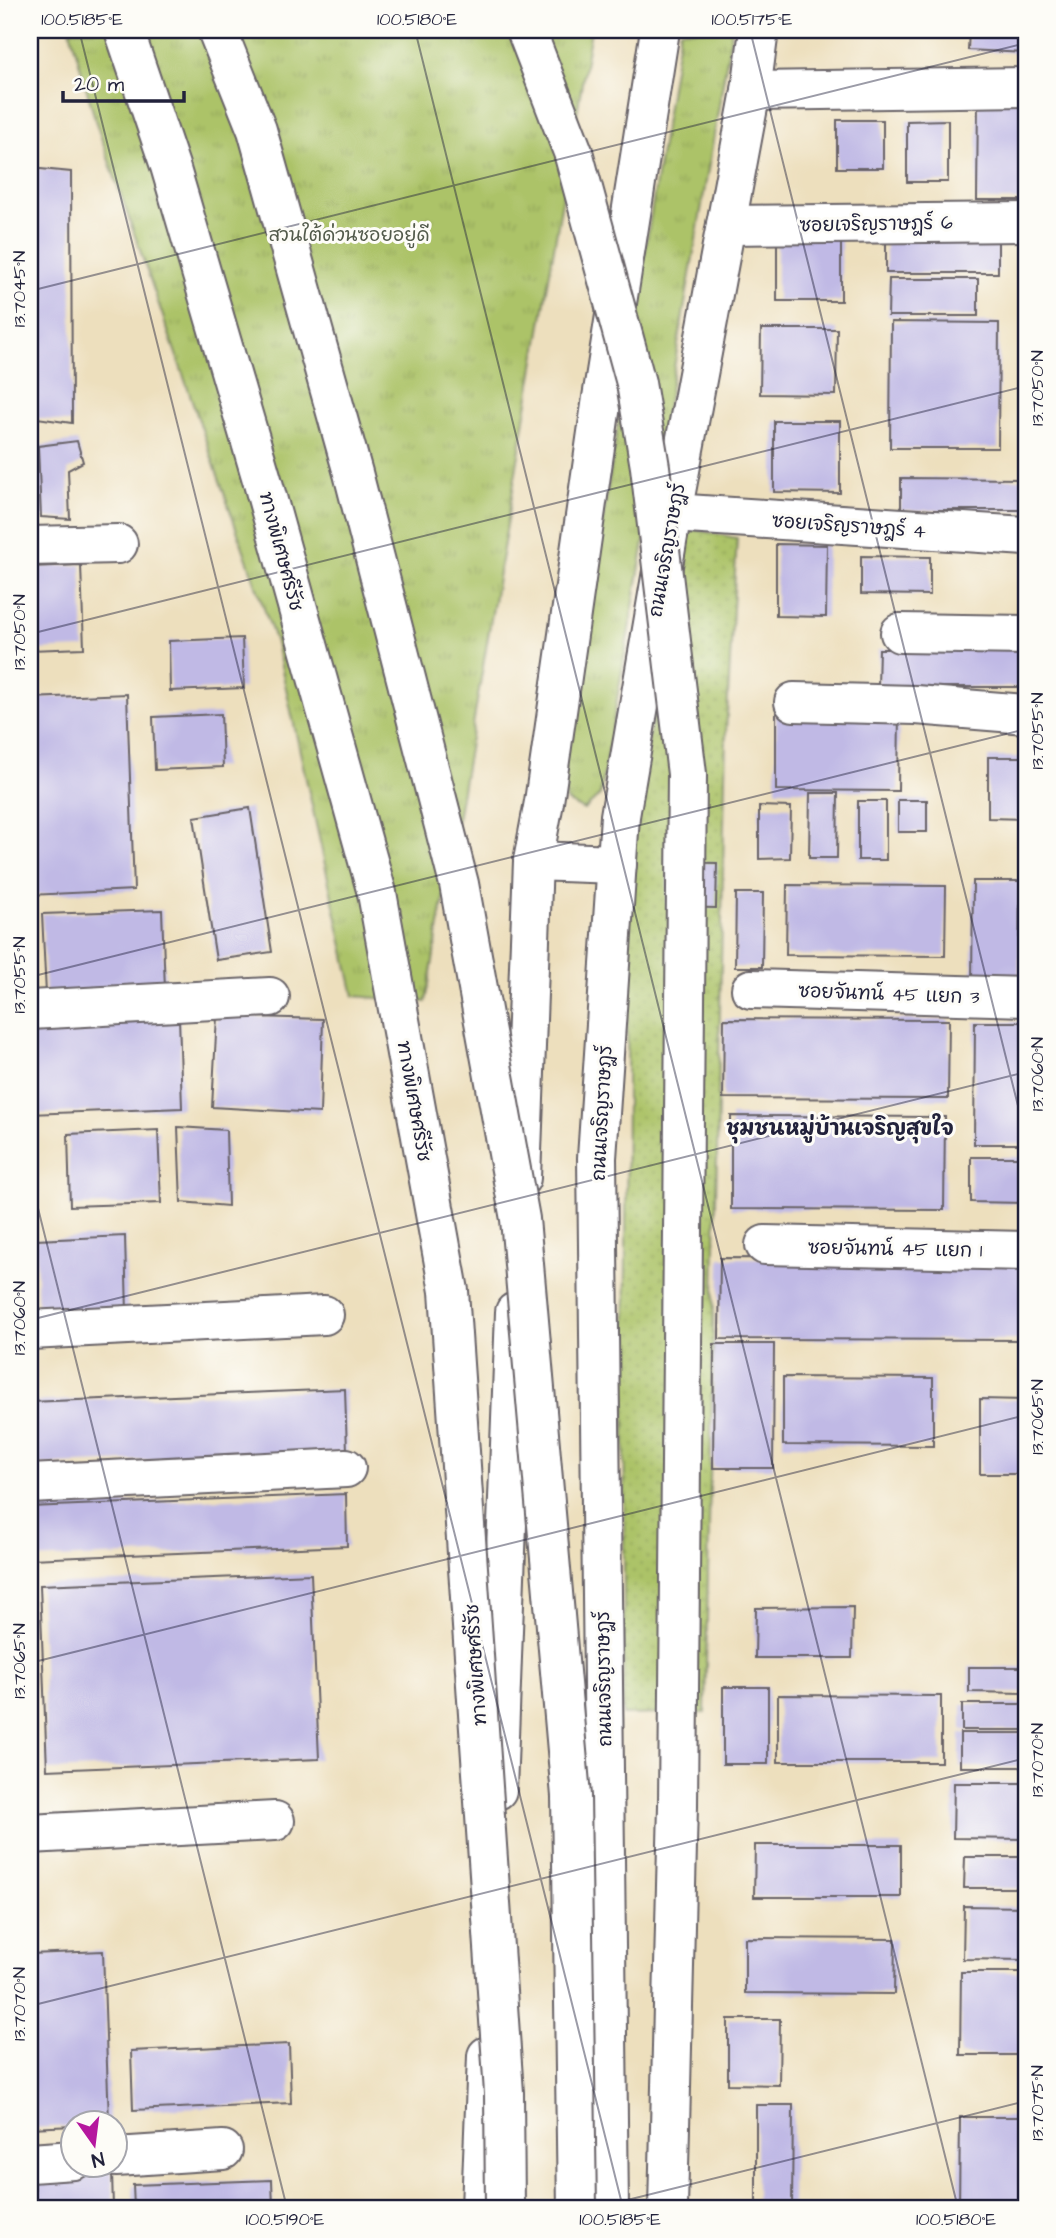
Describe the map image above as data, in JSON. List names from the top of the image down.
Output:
{
  "streets": {
    "main road": [
      "ซอยเจริญราษฎร์ 6",
      "ซอยเจริญราษฎร์ 4",
      "ถนนเจริญราษฎร์",
      "ทางพิเศษศรีรัช",
      "ซอยจันทน์ 45 แยก 3",
      "ซอยจันทน์ 45 แยก 1"
    ]
  },
  "crossings": [
    ["ซอยเจริญราษฎร์ 6", "ถนนเจริญราษฎร์"],
    ["ซอยเจริญราษฎร์ 4", "ถนนเจริญราษฎร์"]
  ],
  "districts": ["ชุมชนหมู่บ้านเจริญสุขใจ"],
  "parks": ["สวนใต้ด่วนซอยอยู่ดี"],
  "scale_bar": "20 m",
  "north": "bottom",
  "coordinates": [
    "100.5185°E",
    "100.5180°E",
    "100.5175°E",
    "13.7045°N",
    "13.7050°N",
    "13.7055°N",
    "13.7060°N",
    "13.7065°N",
    "13.7070°N",
    "13.7075°N",
    "100.5190°E"
  ]
}
